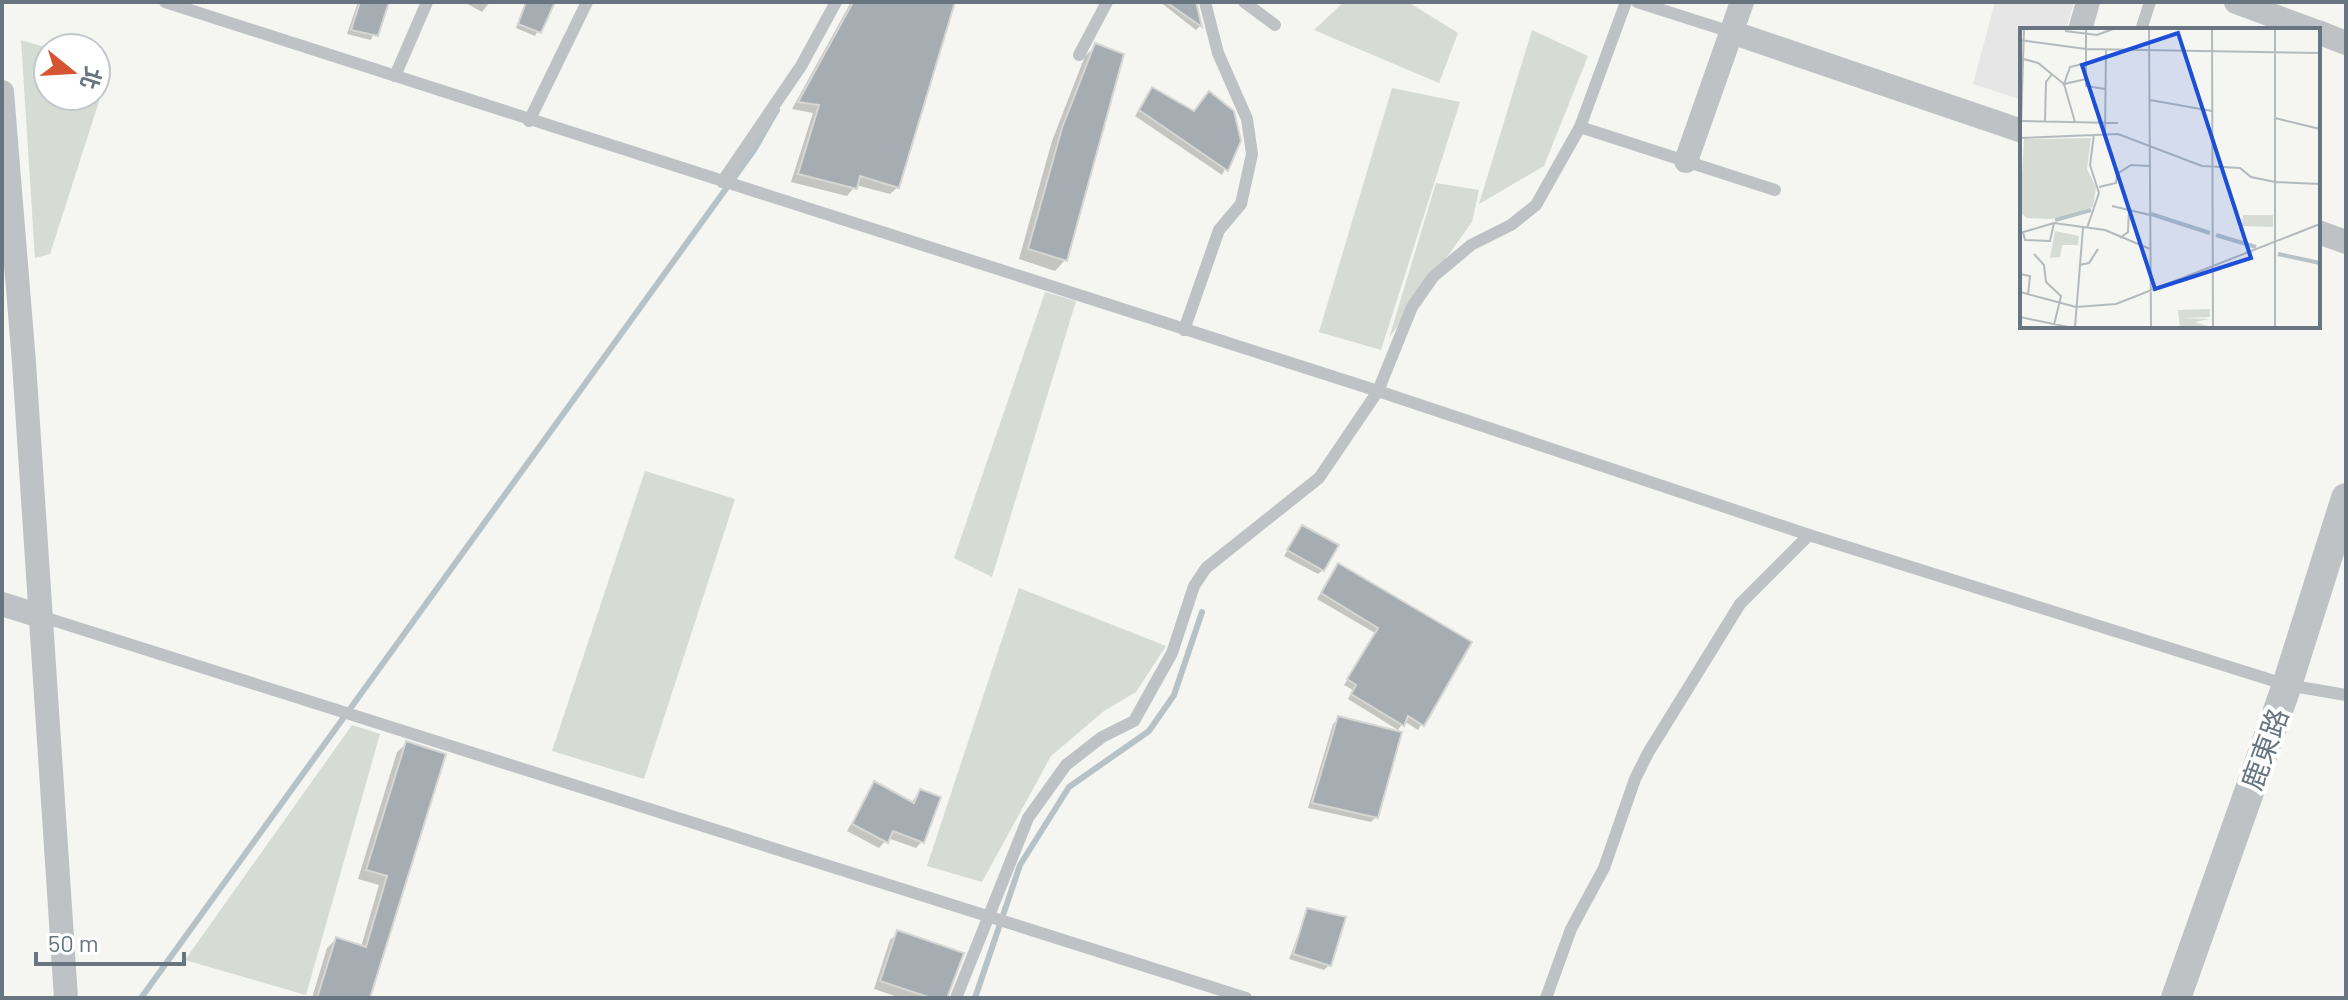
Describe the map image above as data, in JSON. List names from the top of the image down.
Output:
{
  "streets": {
    "street": ["鹿東路"]
  },
  "scale_bar": "50 m",
  "north": "right"
}
